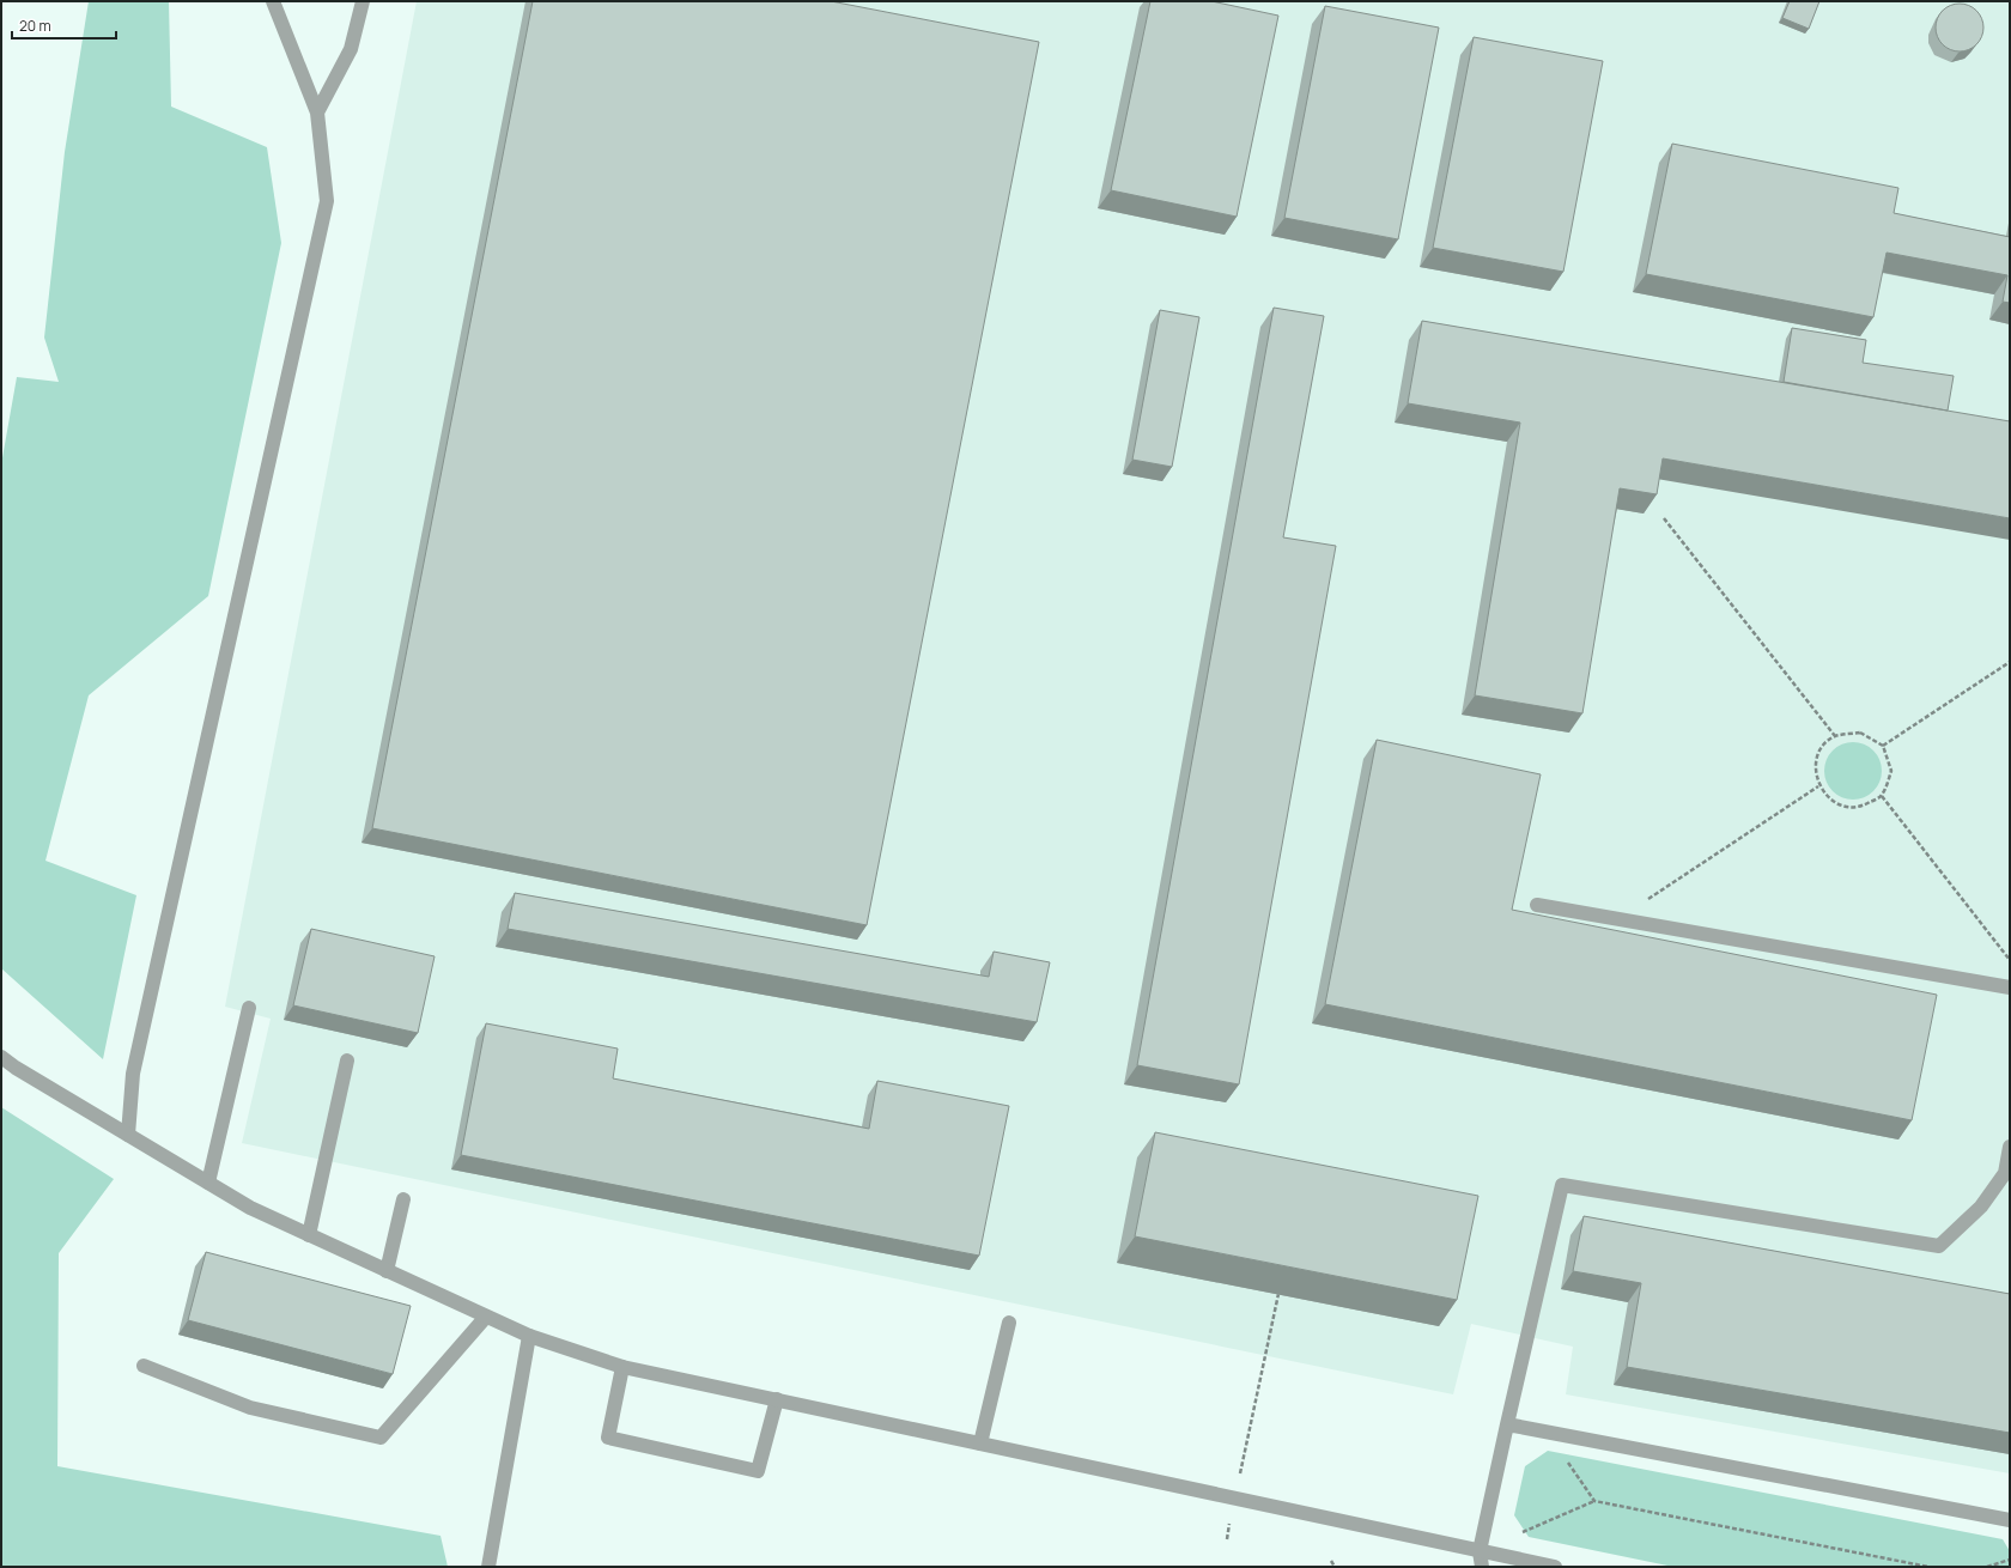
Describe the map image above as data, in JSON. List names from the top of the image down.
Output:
{
  "scale_bar": "20 m"
}
